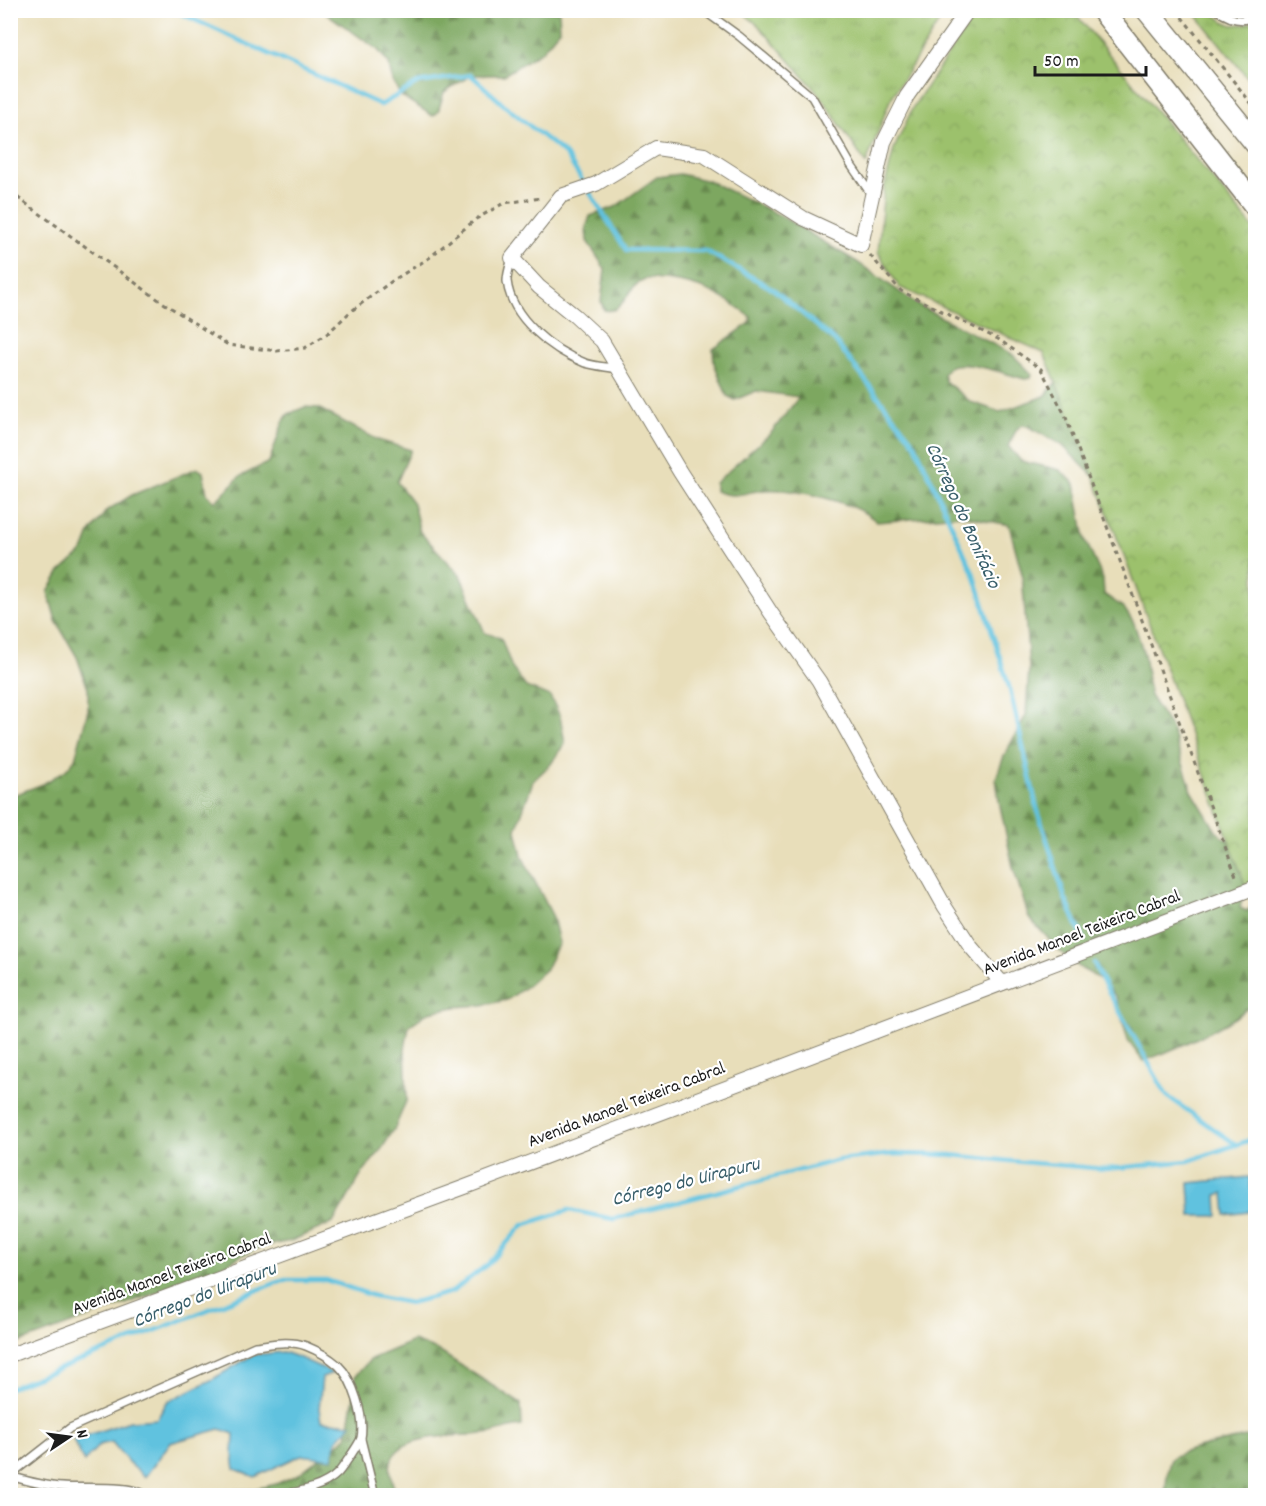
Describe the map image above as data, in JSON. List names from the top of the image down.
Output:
{
  "streets": {
    "street": ["Avenida Manoel Teixeira Cabral"]
  },
  "water": ["Córrego do Bonifácio", "Córrego do Uirapuru"],
  "scale_bar": "50 m",
  "north": "right"
}
